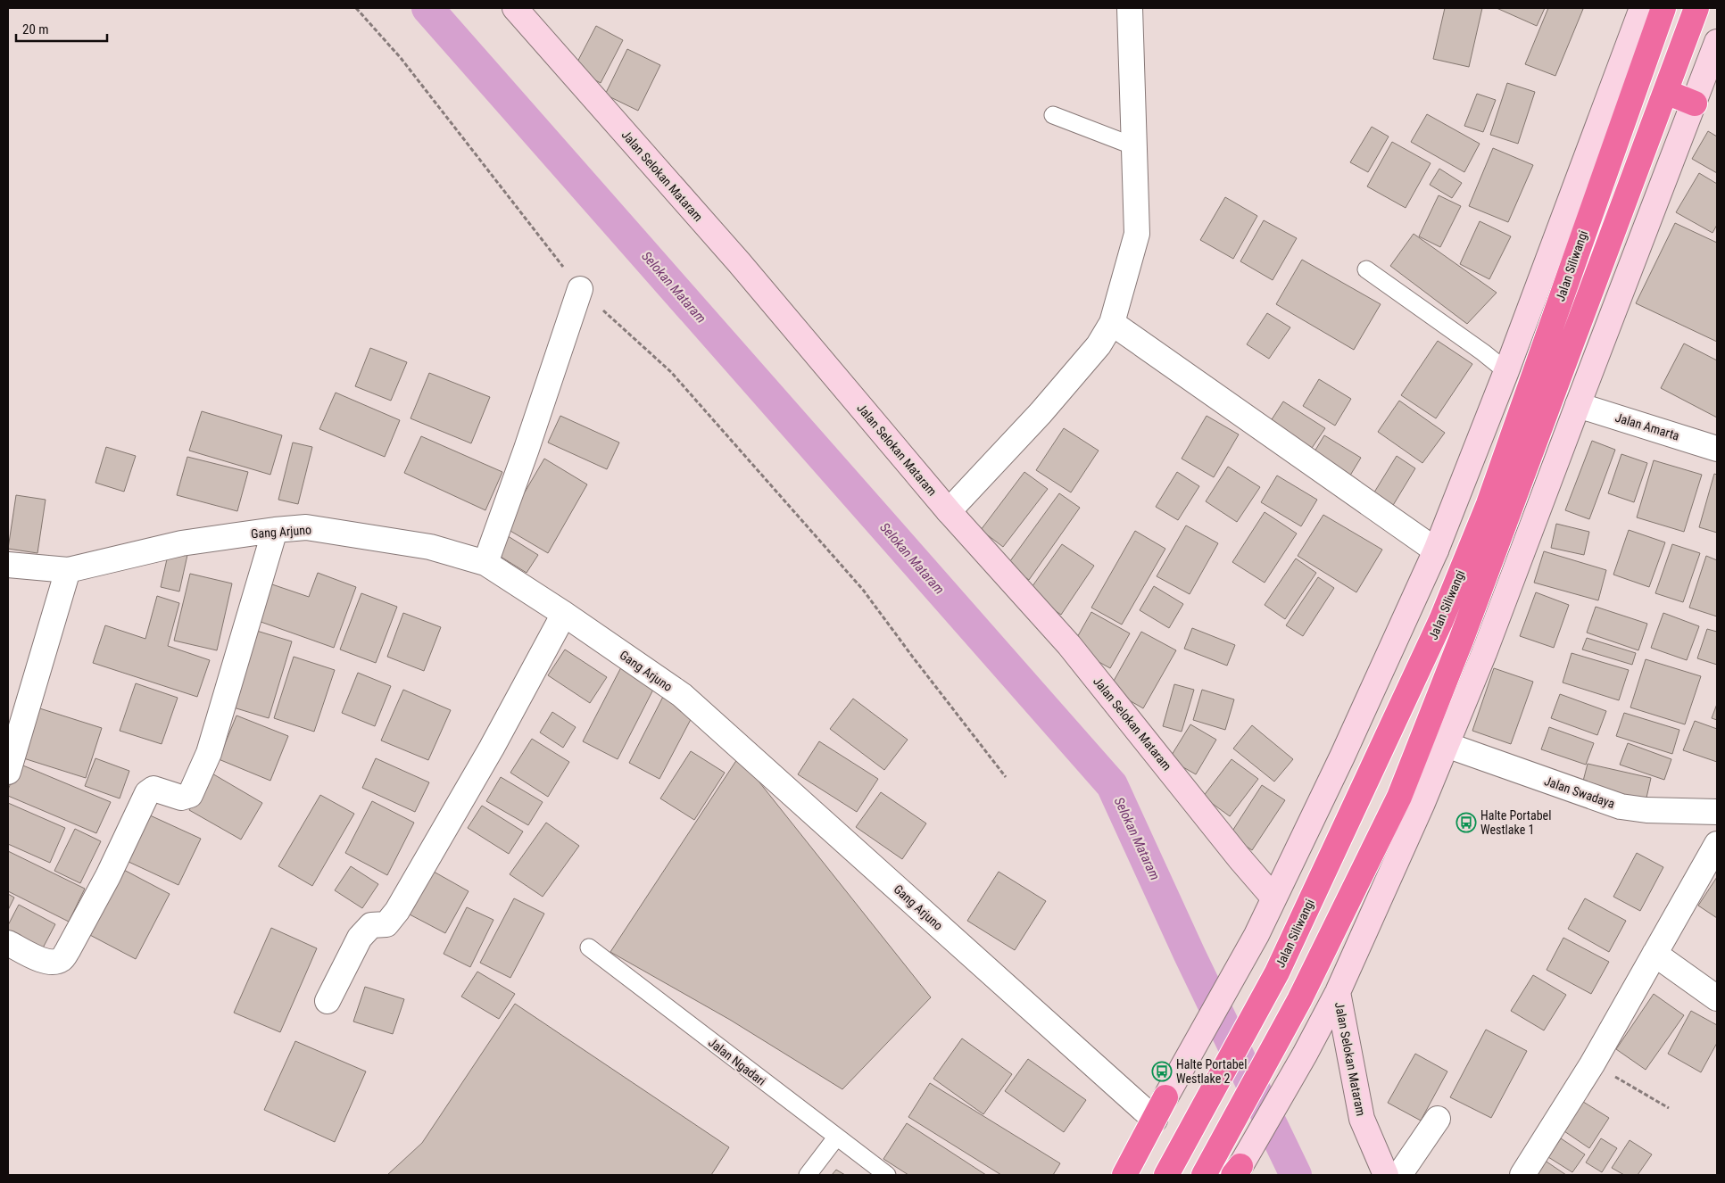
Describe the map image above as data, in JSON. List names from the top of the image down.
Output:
{
  "streets": {
    "highway": ["Jalan Siliwangi"],
    "street": [
      "Jalan Selokan Mataram",
      "Jalan Amarta",
      "Gang Arjuno",
      "Jalan Swadaya"
    ],
    "lane": ["Jalan Ngadari"]
  },
  "water": ["Selokan Mataram"],
  "places": {
    "bus stop": ["Halte Portabel Westlake 1", "Halte Portabel Westlake 2"]
  },
  "scale_bar": "20 m"
}
